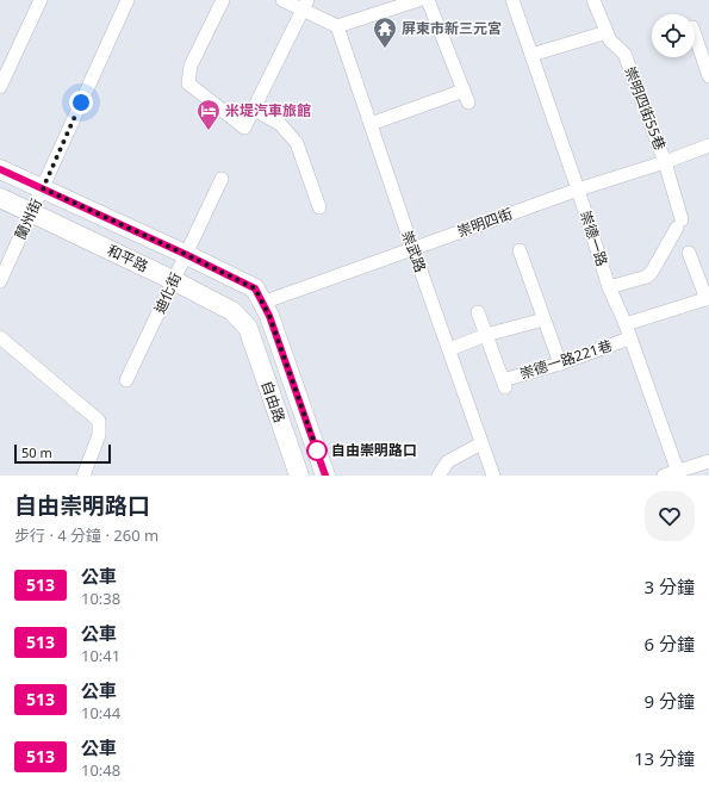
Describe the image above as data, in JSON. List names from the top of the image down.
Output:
{
  "streets": {
    "street": [
      "崇明四街55巷",
      "蘭州街",
      "崇明四街",
      "崇德一路",
      "崇武路",
      "和平路",
      "迪化街",
      "崇德一路221巷",
      "自由路"
    ]
  },
  "crossings": [
    ["崇明四街55巷", "崇明四街"],
    ["崇明四街55巷", "崇德一路"],
    ["蘭州街", "和平路"],
    ["崇明四街", "崇德一路"],
    ["崇明四街", "崇武路"],
    ["崇明四街", "和平路"],
    ["崇明四街", "自由路"],
    ["崇德一路", "崇德一路221巷"],
    ["和平路", "迪化街"],
    ["和平路", "自由路"]
  ],
  "places": {
    "temple": ["屏東市新三元宮"],
    "hotel": ["米堤汽車旅館"],
    "other": ["自由崇明路口"]
  },
  "lines": ["bus line 513"],
  "scale_bar": "50 m",
  "page": {
    "scale": "50 m",
    "heading": ["自由崇明路口", "步行 · 4 分鐘 · 260 m"],
    "list": [
      {
        "mark": "513",
        "name": "公車",
        "note": "10:38",
        "value": "3 分鐘"
      },
      {
        "mark": "513",
        "name": "公車",
        "note": "10:41",
        "value": "6 分鐘"
      },
      {
        "mark": "513",
        "name": "公車",
        "note": "10:44",
        "value": "9 分鐘"
      },
      {
        "mark": "513",
        "name": "公車",
        "note": "10:48",
        "value": "13 分鐘"
      }
    ]
  }
}
